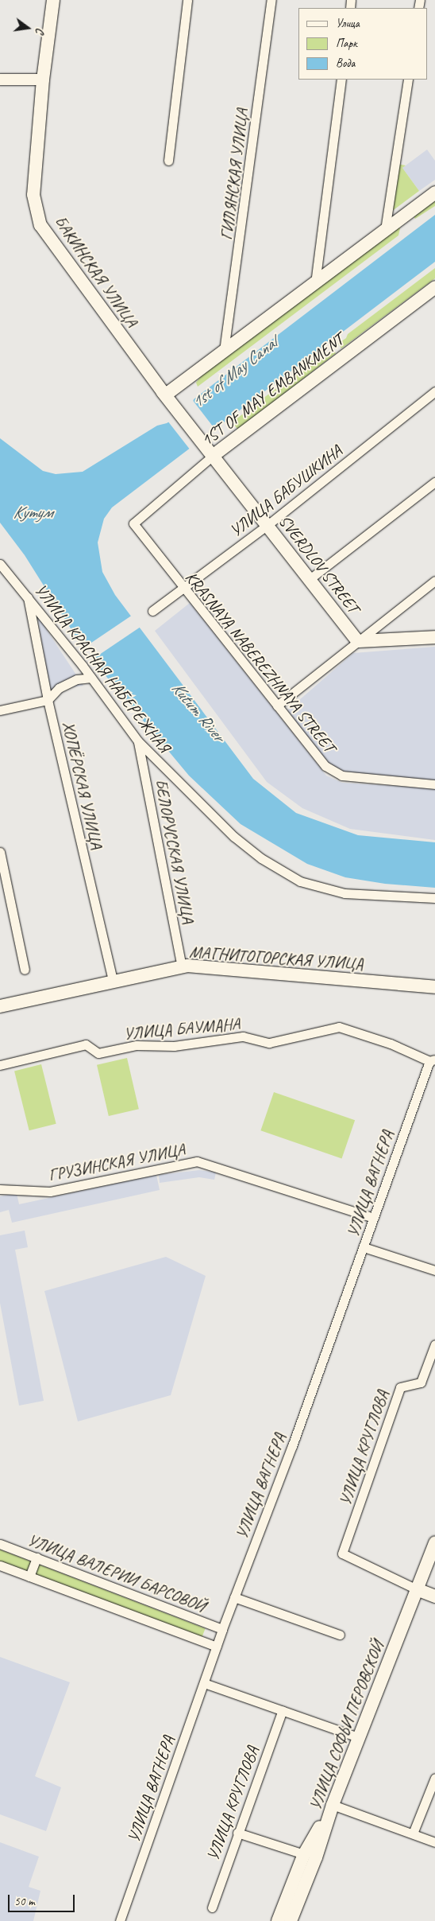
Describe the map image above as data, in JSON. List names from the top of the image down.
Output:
{
  "streets": {
    "main road": [
      "БАКИНСКАЯ УЛИЦА",
      "1ST OF MAY EMBANKMENT",
      "SVERDLOV STREET",
      "МАГНИТОГОРСКАЯ УЛИЦА",
      "УЛИЦА СОФЬИ ПЕРОВСКОЙ"
    ],
    "street": [
      "ГИЛЯНСКАЯ УЛИЦА",
      "УЛИЦА БАБУШКИНА",
      "KRASNAYA NABEREZHNAYA STREET",
      "УЛИЦА КРАСНАЯ НАБЕРЕЖНАЯ",
      "ХОПЁРСКАЯ УЛИЦА",
      "БЕЛОРУССКАЯ УЛИЦА",
      "УЛИЦА БАУМАНА",
      "ГРУЗИНСКАЯ УЛИЦА",
      "УЛИЦА ВАГНЕРА",
      "УЛИЦА КРУГЛОВА",
      "УЛИЦА ВАЛЕРИИ БАРСОВОЙ"
    ]
  },
  "crossings": [
    ["БАКИНСКАЯ УЛИЦА", "1ST OF MAY EMBANKMENT"],
    ["БАКИНСКАЯ УЛИЦА", "SVERDLOV STREET"],
    ["1ST OF MAY EMBANKMENT", "SVERDLOV STREET"],
    ["1ST OF MAY EMBANKMENT", "KRASNAYA NABEREZHNAYA STREET"],
    ["УЛИЦА БАБУШКИНА", "SVERDLOV STREET"],
    ["УЛИЦА БАБУШКИНА", "KRASNAYA NABEREZHNAYA STREET"],
    ["УЛИЦА КРАСНАЯ НАБЕРЕЖНАЯ", "ХОПЁРСКАЯ УЛИЦА"],
    ["УЛИЦА КРАСНАЯ НАБЕРЕЖНАЯ", "БЕЛОРУССКАЯ УЛИЦА"],
    ["ХОПЁРСКАЯ УЛИЦА", "МАГНИТОГОРСКАЯ УЛИЦА"],
    ["БЕЛОРУССКАЯ УЛИЦА", "МАГНИТОГОРСКАЯ УЛИЦА"],
    ["УЛИЦА БАУМАНА", "УЛИЦА ВАГНЕРА"],
    ["ГРУЗИНСКАЯ УЛИЦА", "УЛИЦА ВАГНЕРА"],
    ["УЛИЦА ВАГНЕРА", "УЛИЦА ВАЛЕРИИ БАРСОВОЙ"],
    ["УЛИЦА КРУГЛОВА", "УЛИЦА СОФЬИ ПЕРОВСКОЙ"]
  ],
  "water": ["1st of May Canal", "Кутум", "Kutum River"],
  "legend": ["Улица", "Парк", "Вода"],
  "scale_bar": "50 m",
  "north": "right"
}
